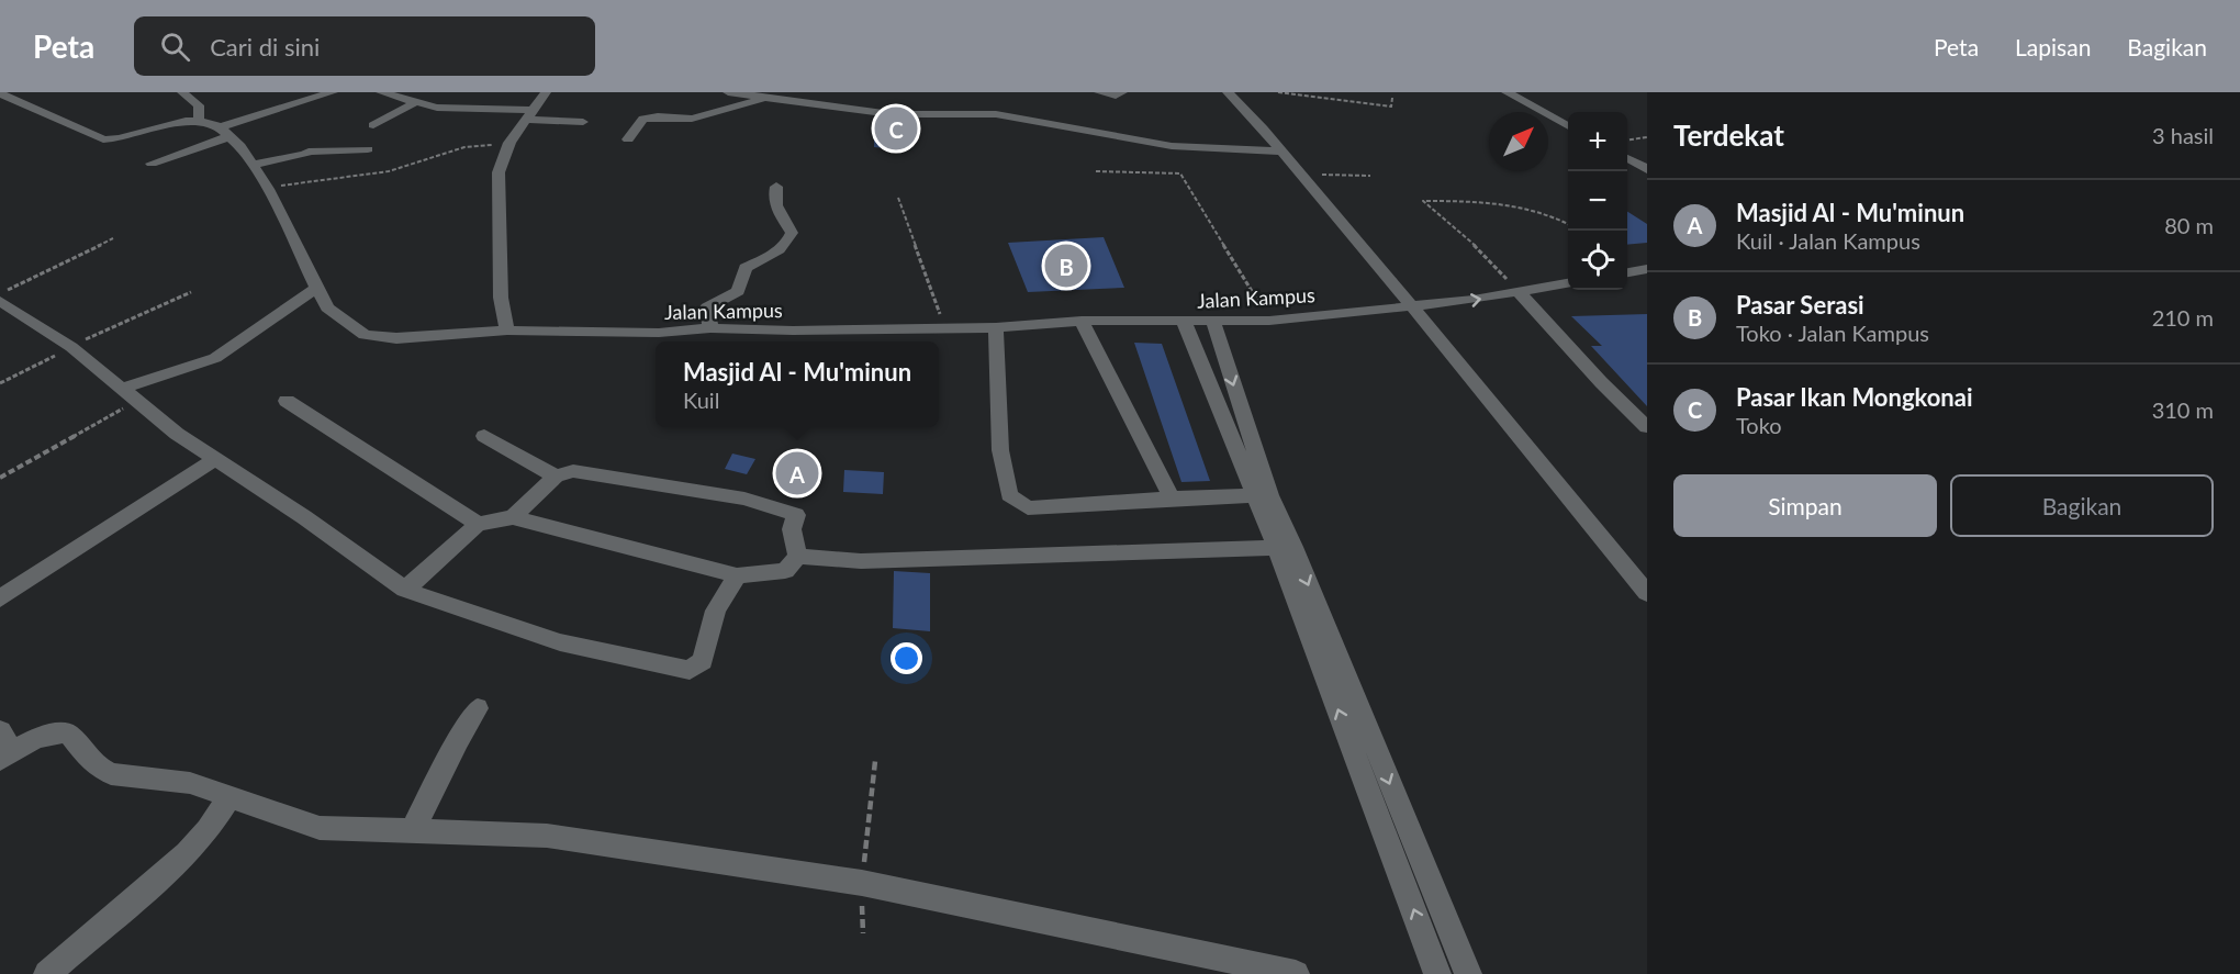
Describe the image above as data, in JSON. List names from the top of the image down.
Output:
{
  "streets": {
    "street": ["Jalan Kampus"]
  },
  "north": "top right",
  "page": {
    "header": "Peta",
    "search": "Cari di sini",
    "nav": ["Peta", "Lapisan", "Bagikan"],
    "heading": ["Terdekat", "3 hasil"],
    "pins": ["C", "B", "A"],
    "map_buttons": ["+", "−"],
    "list": [
      {
        "mark": "A",
        "name": "Masjid Al - Mu'minun",
        "note": "Kuil · Jalan Kampus",
        "value": "80 m"
      },
      {
        "mark": "B",
        "name": "Pasar Serasi",
        "note": "Toko · Jalan Kampus",
        "value": "210 m"
      },
      {
        "mark": "C",
        "name": "Pasar Ikan Mongkonai",
        "note": "Toko",
        "value": "310 m"
      }
    ],
    "popup": ["Masjid Al - Mu'minun", "Kuil"],
    "buttons": ["Simpan", "Bagikan"]
  }
}
